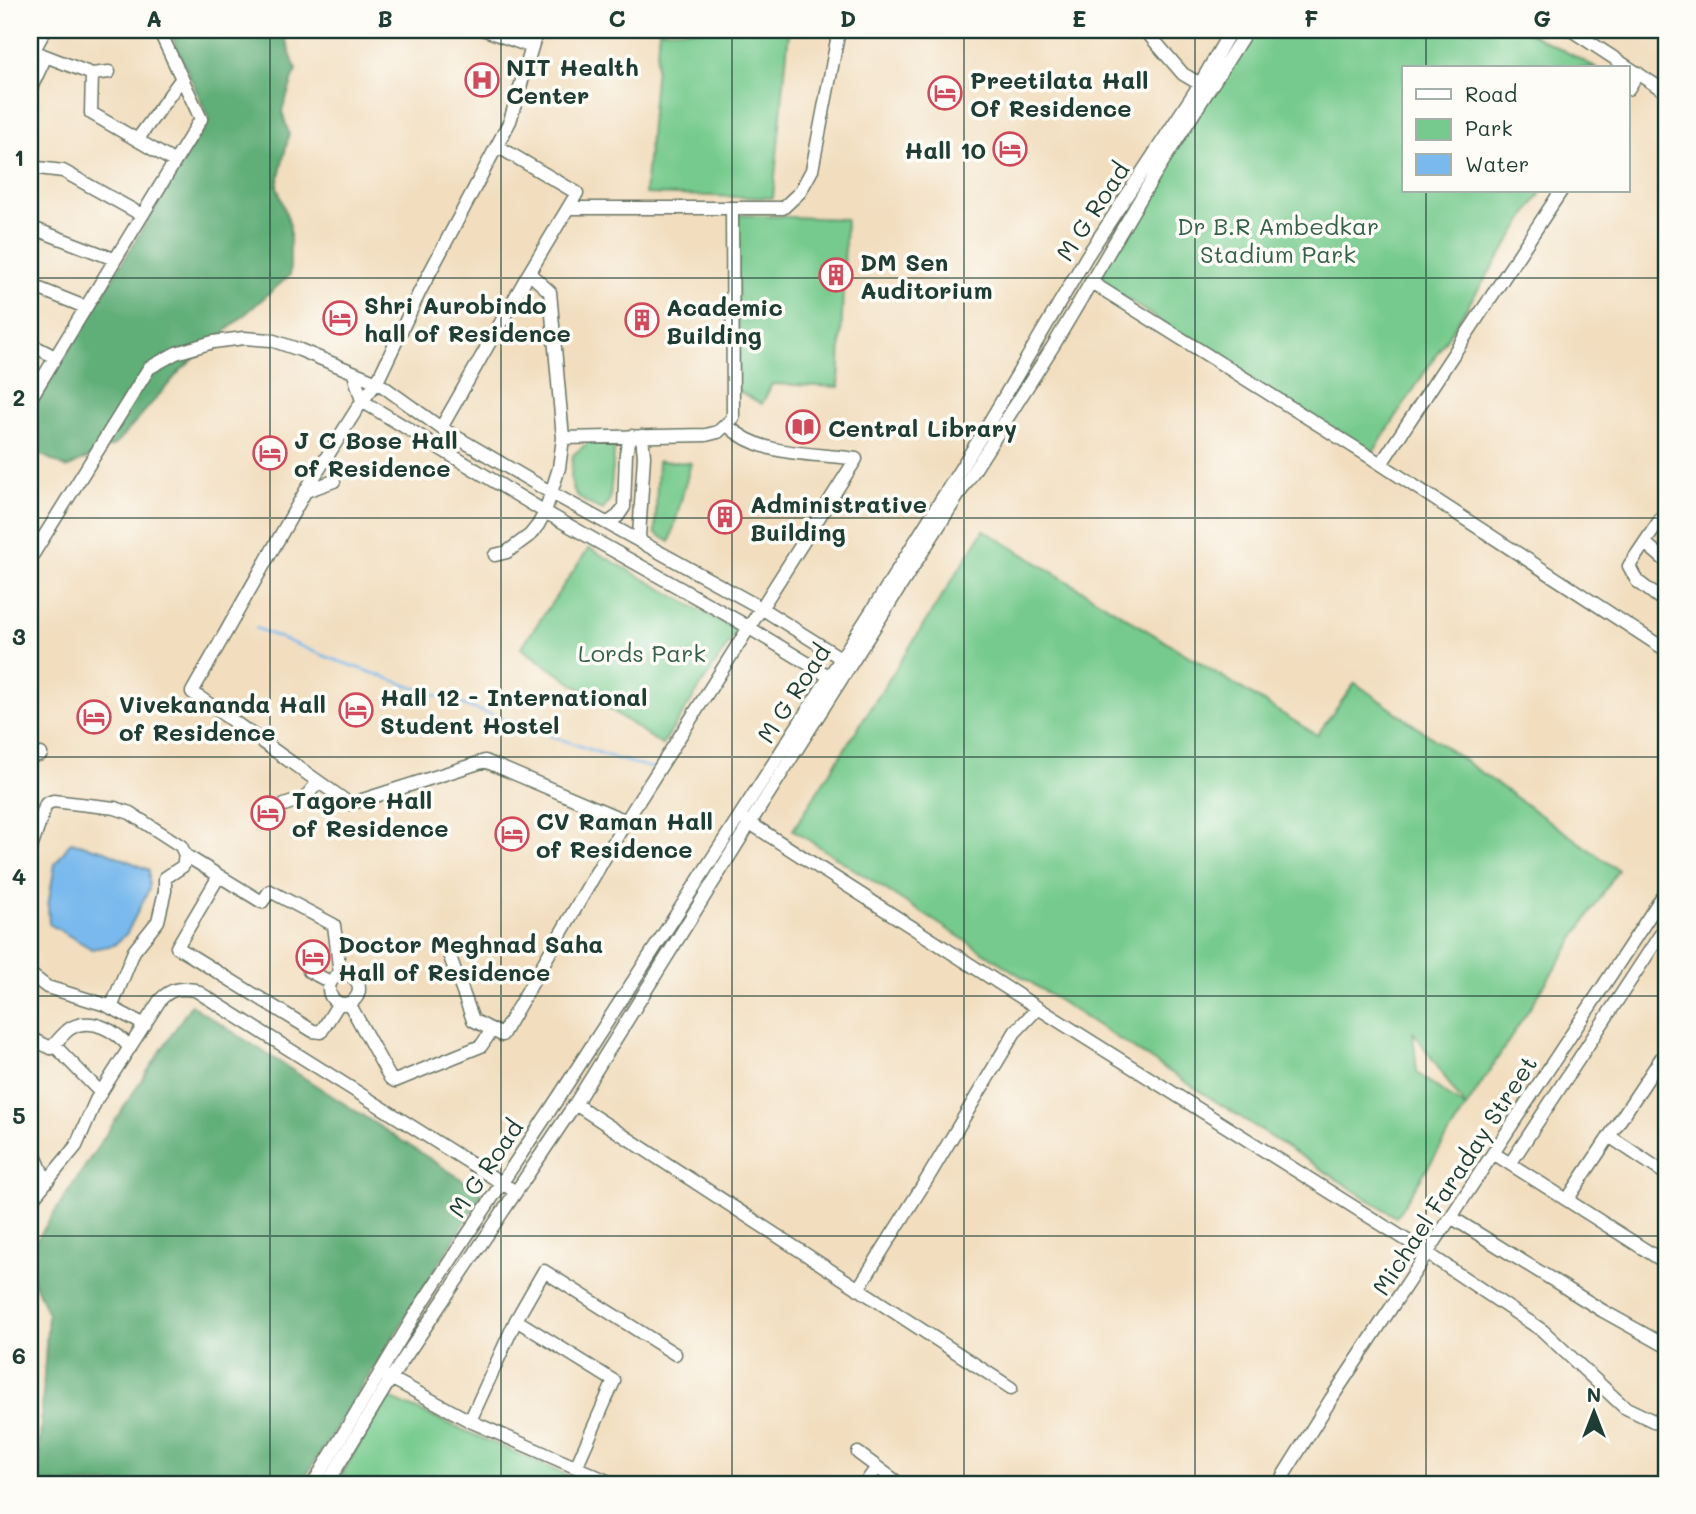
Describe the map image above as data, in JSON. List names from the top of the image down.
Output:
{
  "streets": {
    "street": ["M G Road", "Michael Faraday Street"]
  },
  "parks": ["Dr B.R Ambedkar Stadium Park", "Lords Park"],
  "places": {
    "hospital": ["NIT Health Center"],
    "hotel": [
      "Preetilata Hall Of Residence",
      "Hall 10",
      "Shri Aurobindo hall of Residence",
      "J C Bose Hall of Residence",
      "Hall 12 - International Student Hostel",
      "Vivekananda Hall of Residence",
      "Tagore Hall of Residence",
      "CV Raman Hall of Residence",
      "Doctor Meghnad Saha Hall of Residence"
    ],
    "building": ["DM Sen Auditorium", "Academic Building", "Administrative Building"],
    "library": ["Central Library"]
  },
  "legend": ["Road", "Park", "Water"],
  "north": "top",
  "grid": {
    "columns": [
      "A",
      "B",
      "C",
      "D",
      "E",
      "F",
      "G"
    ],
    "rows": [
      "1",
      "2",
      "3",
      "4",
      "5",
      "6"
    ]
  }
}
